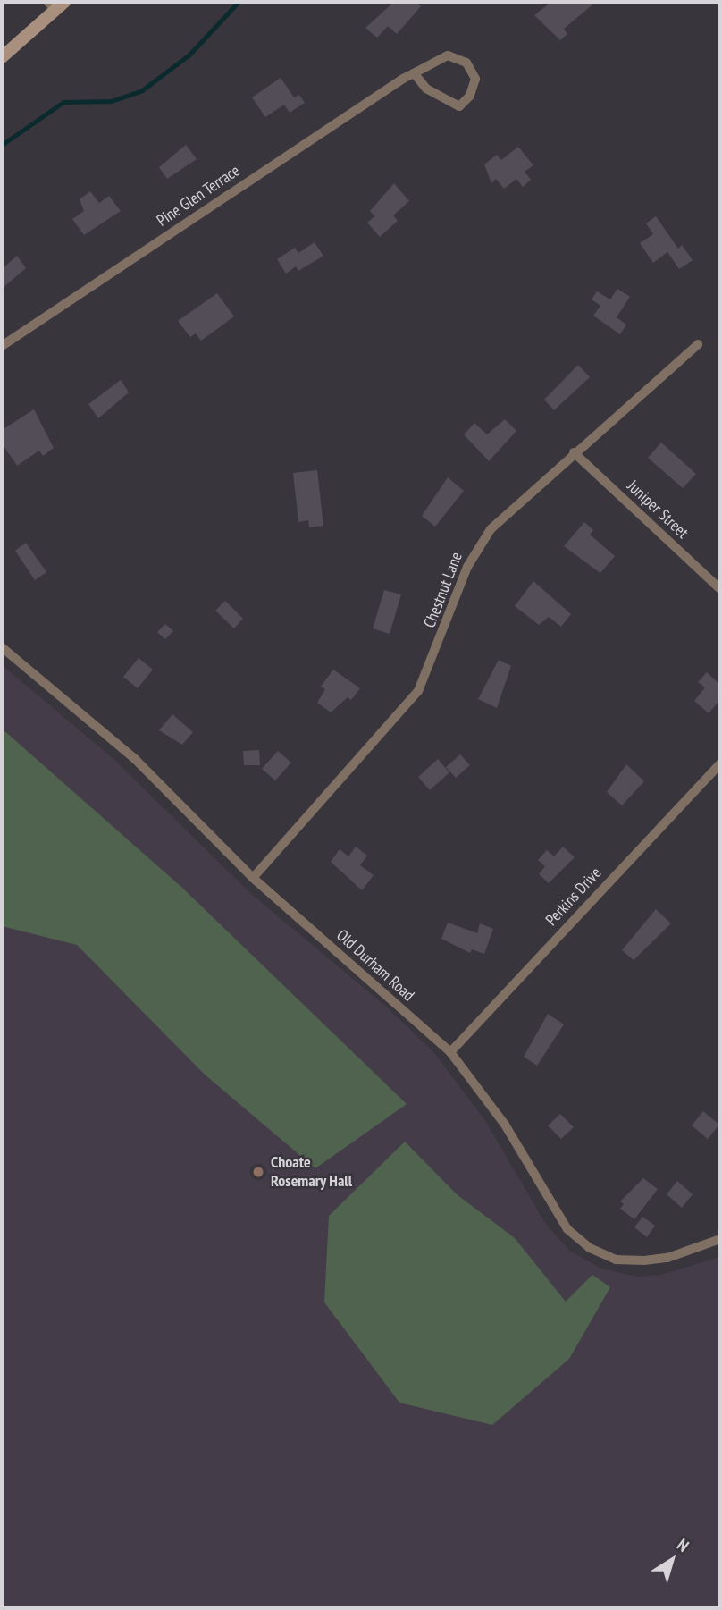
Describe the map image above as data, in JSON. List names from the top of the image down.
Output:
{
  "streets": {
    "street": [
      "Pine Glen Terrace",
      "Juniper Street",
      "Chestnut Lane",
      "Perkins Drive",
      "Old Durham Road"
    ]
  },
  "crossings": [
    ["Juniper Street", "Chestnut Lane"],
    ["Chestnut Lane", "Old Durham Road"],
    ["Perkins Drive", "Old Durham Road"]
  ],
  "places": ["Choate Rosemary Hall"],
  "north": "top right"
}
